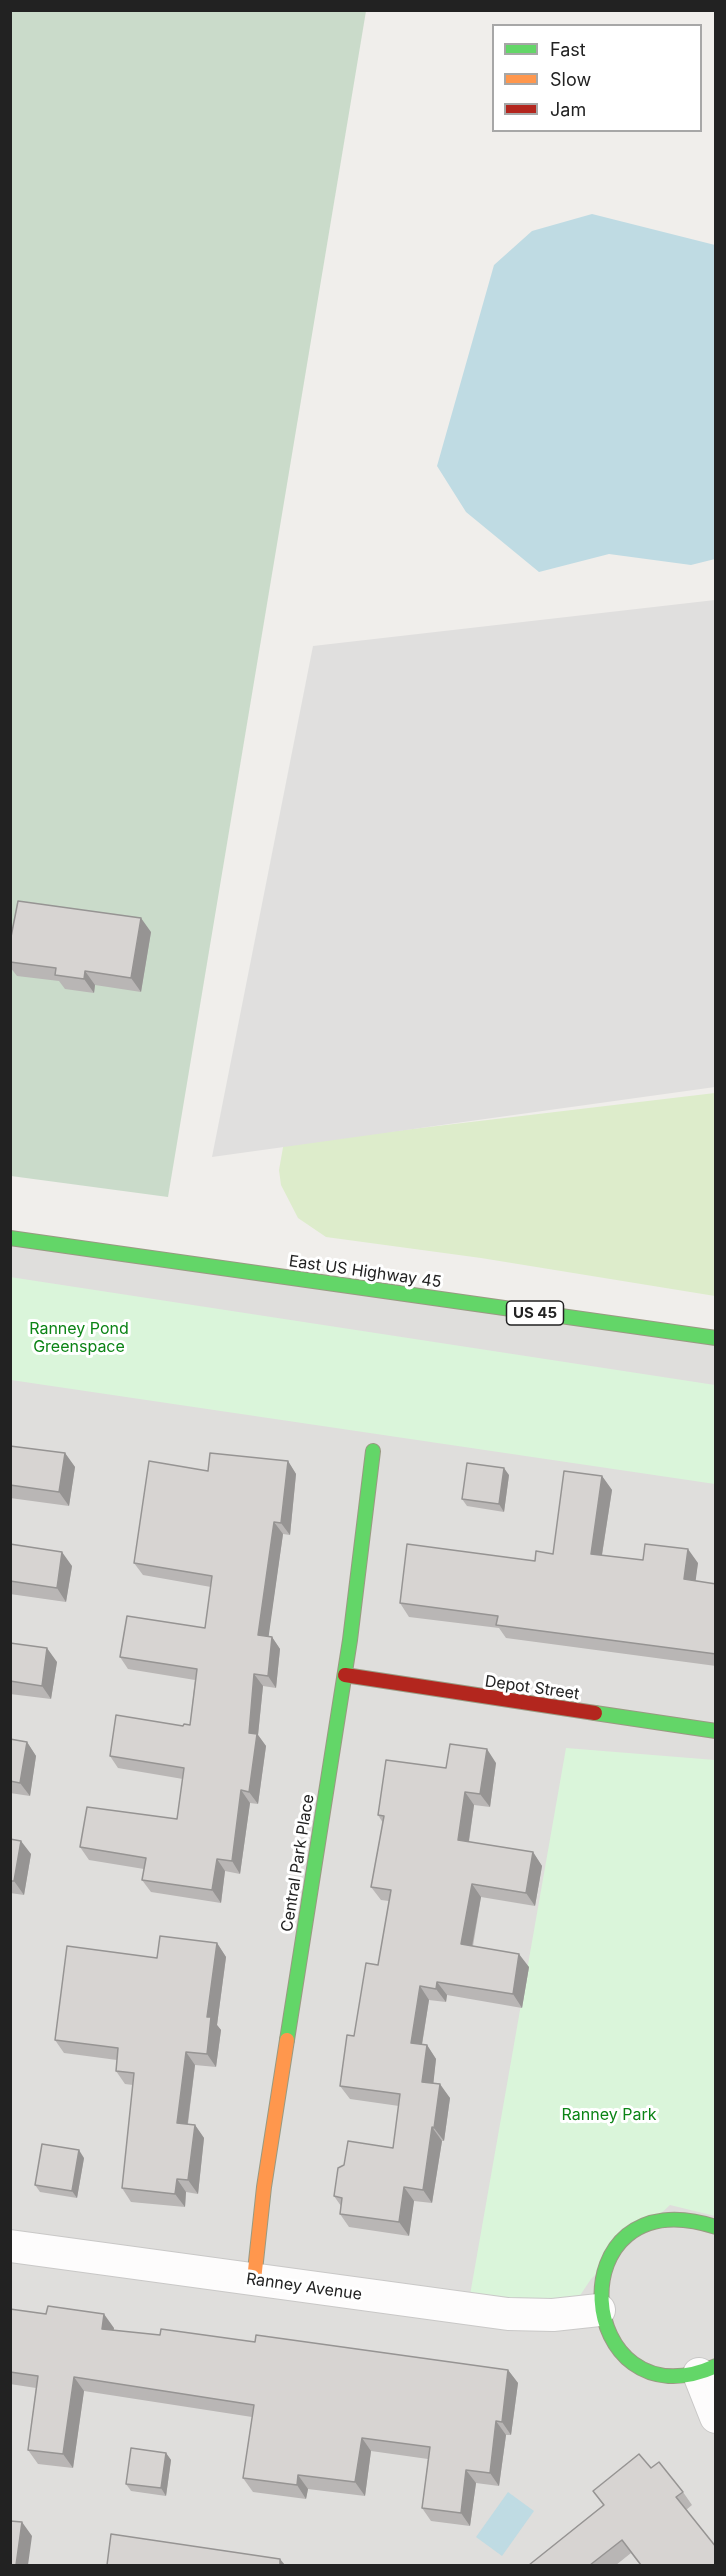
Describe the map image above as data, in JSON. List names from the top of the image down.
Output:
{
  "streets": {
    "street": [
      "East US Highway 45",
      "US 45",
      "Depot Street",
      "Central Park Place",
      "Ranney Avenue"
    ]
  },
  "crossings": [
    ["Depot Street", "Central Park Place"],
    ["Central Park Place", "Ranney Avenue"]
  ],
  "parks": ["Ranney Pond Greenspace", "Ranney Park"],
  "legend": ["Fast", "Slow", "Jam"]
}
